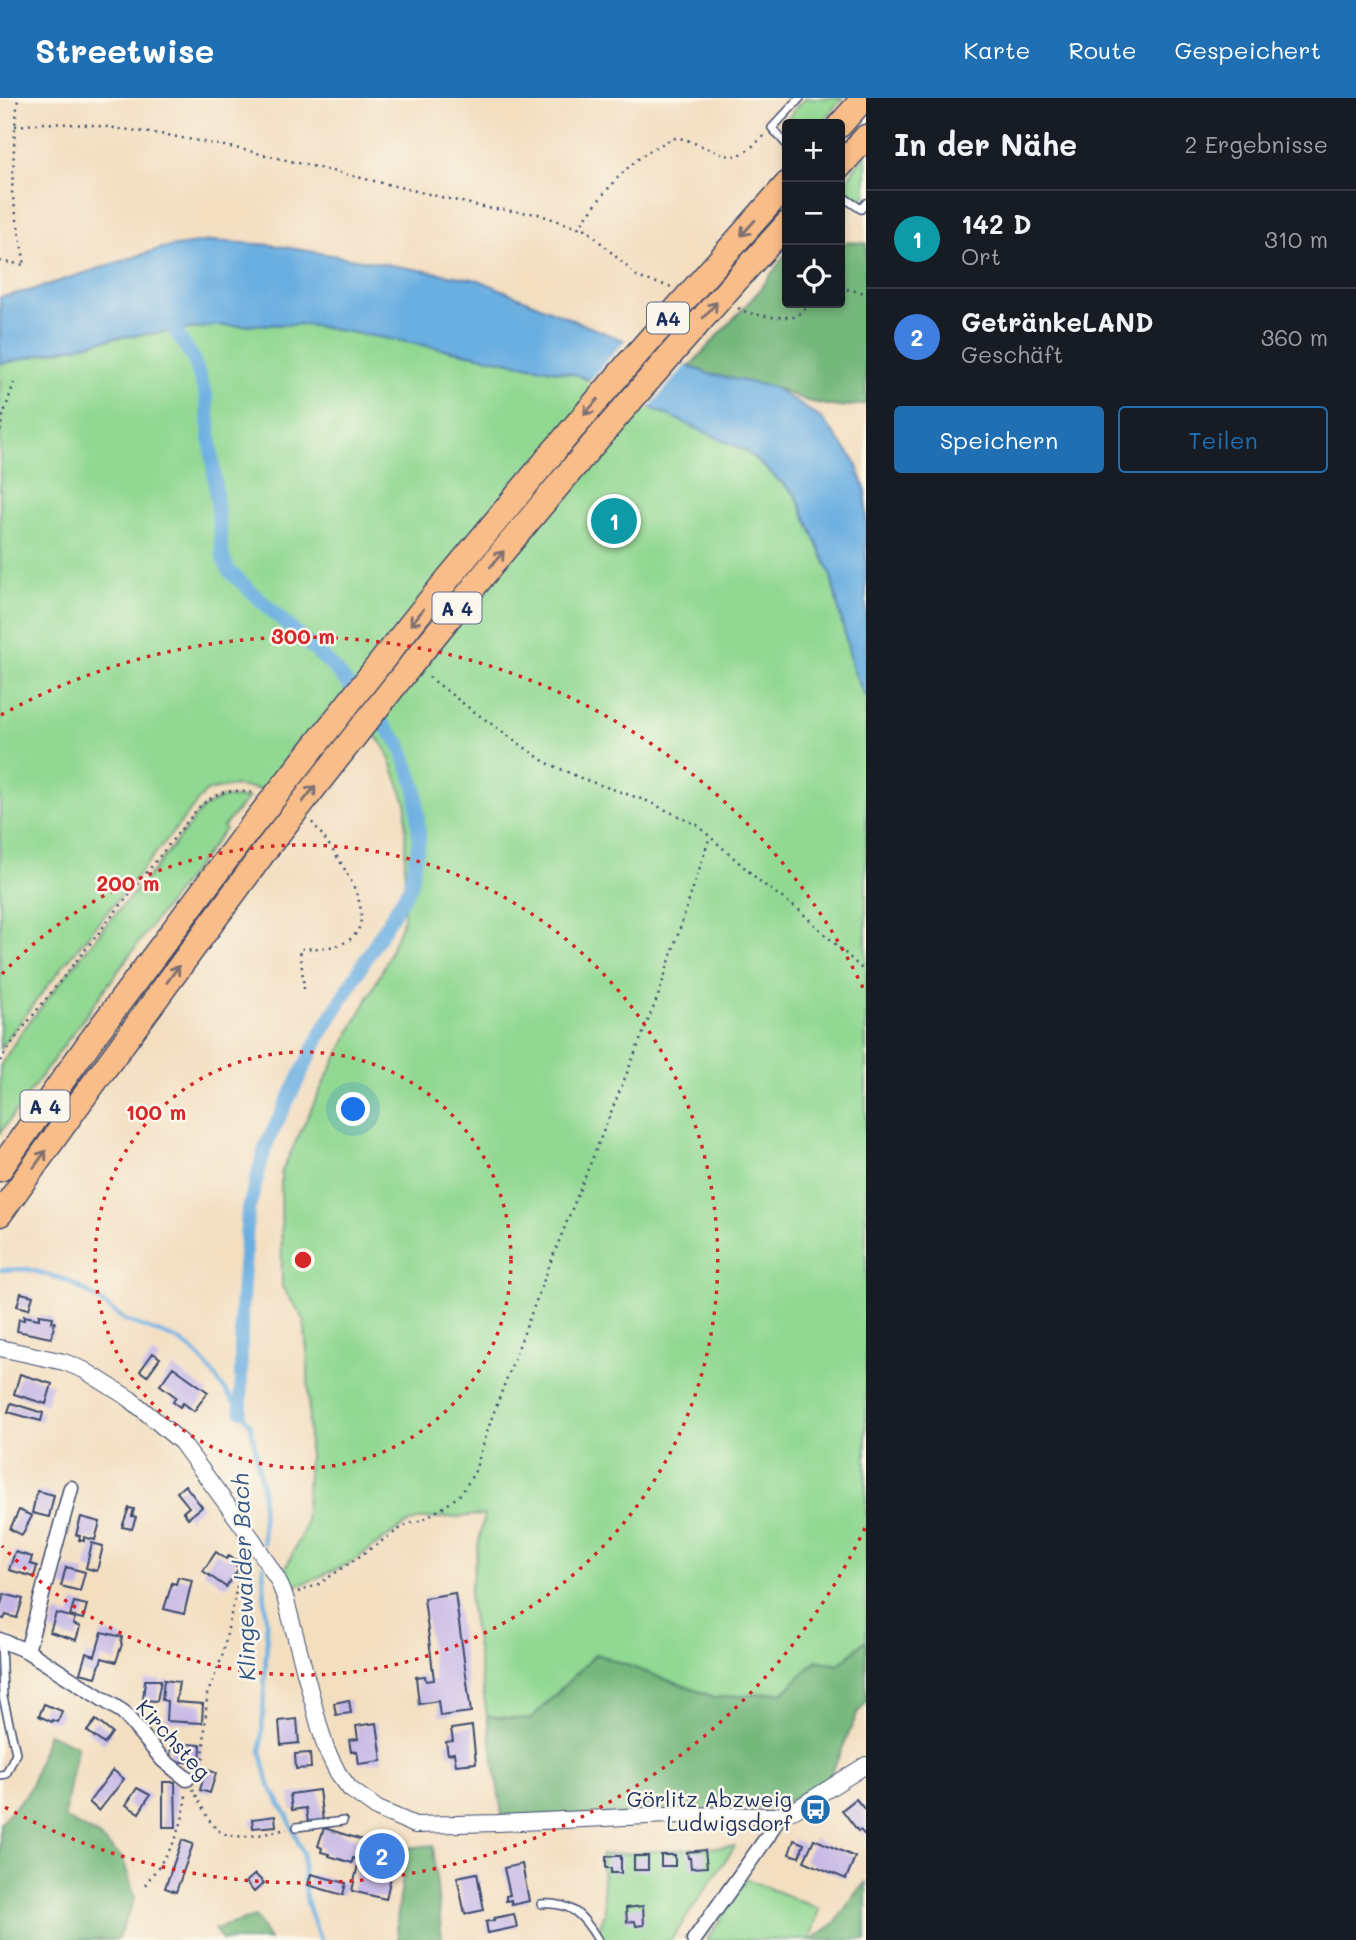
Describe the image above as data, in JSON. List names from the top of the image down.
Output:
{
  "streets": {
    "highway": ["A4", "A 4"],
    "street": ["Kirchsteg"]
  },
  "crossings": [
    ["A4", "A 4"]
  ],
  "water": ["Klingewalder Bach"],
  "places": {
    "bus stop": ["Görlitz Abzweig Ludwigsdorf"]
  },
  "page": {
    "header": "Streetwise",
    "nav": ["Karte", "Route", "Gespeichert"],
    "heading": ["In der Nähe", "2 Ergebnisse"],
    "map_buttons": ["+", "−"],
    "list": [
      {
        "mark": "1",
        "name": "142 D",
        "note": "Ort",
        "value": "310 m"
      },
      {
        "mark": "2",
        "name": "GetränkeLAND",
        "note": "Geschäft",
        "value": "360 m"
      }
    ],
    "buttons": ["Speichern", "Teilen"],
    "pins": ["1", "2"]
  },
  "rings": ["300 m", "200 m", "100 m"]
}
